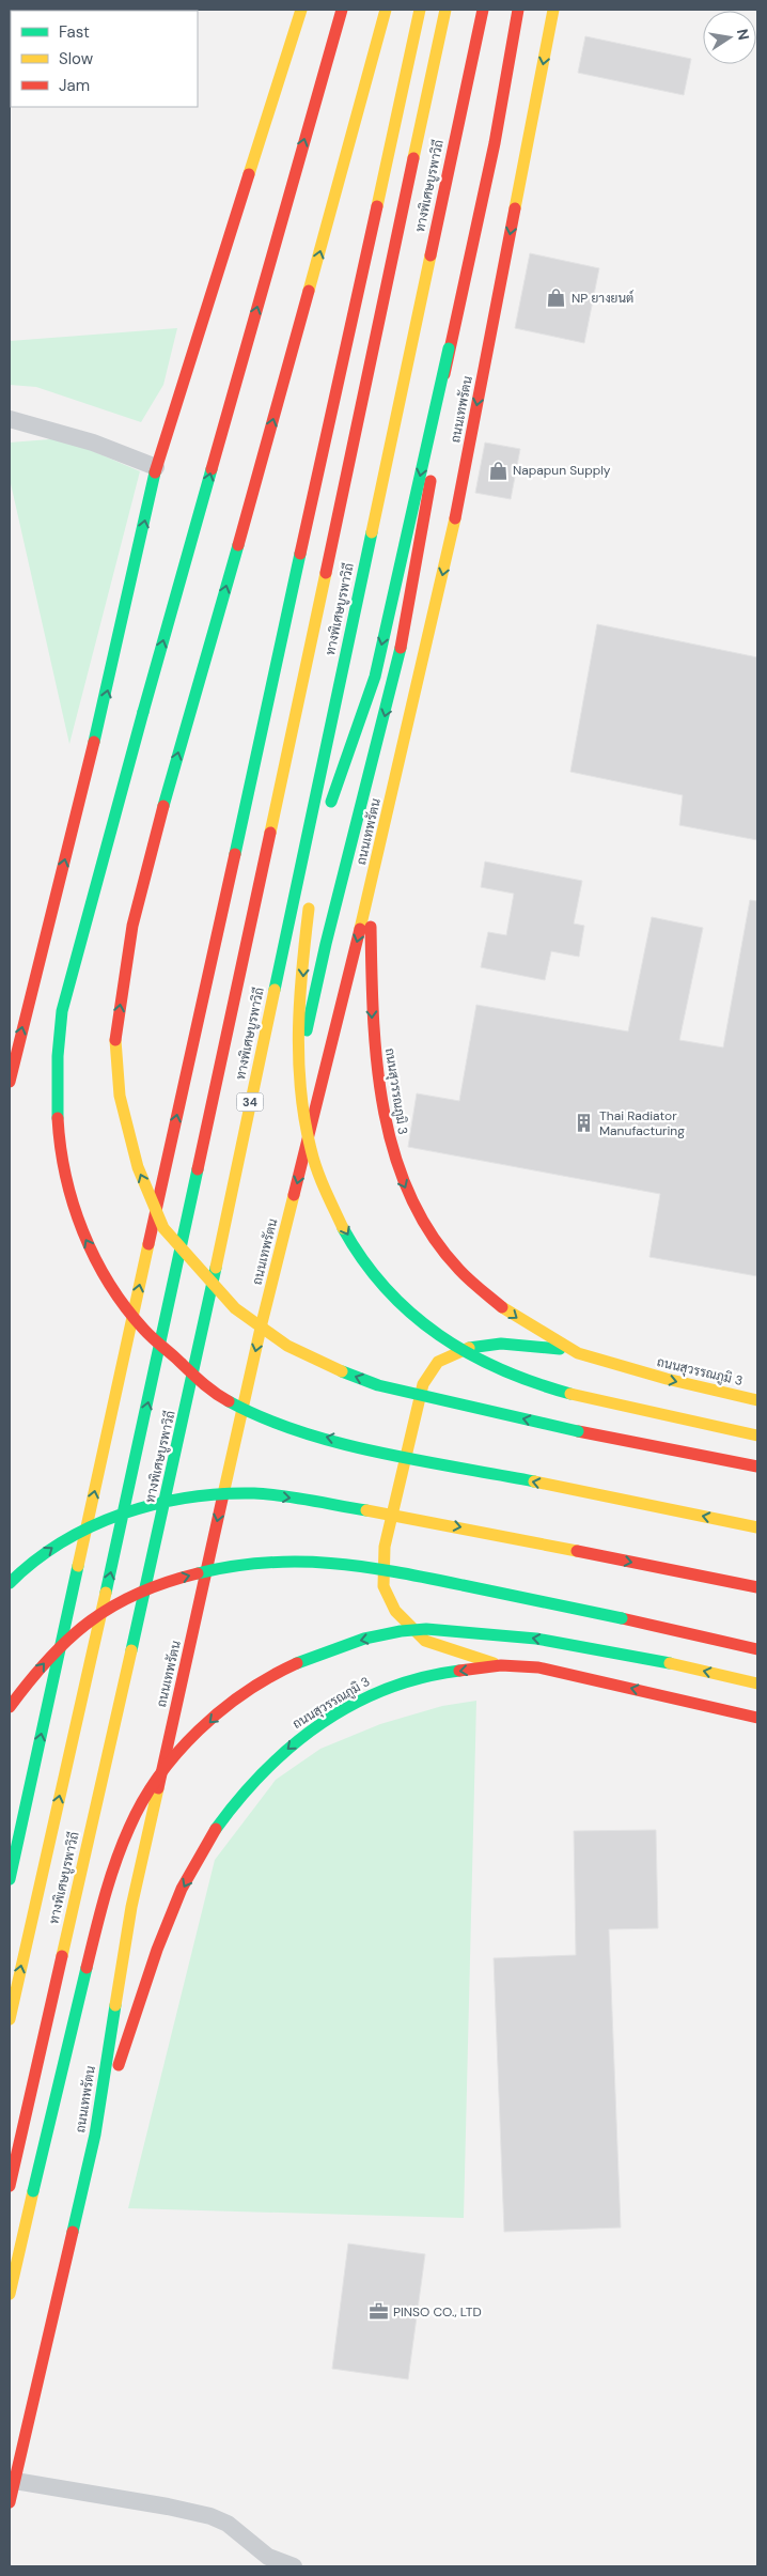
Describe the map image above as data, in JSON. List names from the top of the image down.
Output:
{
  "streets": {
    "main road": [
      "ทางพิเศษบูรพาวิถี",
      "ถนนเทพรัตน",
      "ถนนสุวรรณภูมิ 3",
      "34"
    ]
  },
  "crossings": [
    ["ถนนเทพรัตน", "ถนนสุวรรณภูมิ 3"]
  ],
  "places": {
    "shop": ["NP ยางยนต์", "Napapun Supply"],
    "building": ["Thai Radiator Manufacturing"],
    "office": ["PINSO CO., LTD"]
  },
  "legend": ["Fast", "Slow", "Jam"],
  "north": "right"
}
